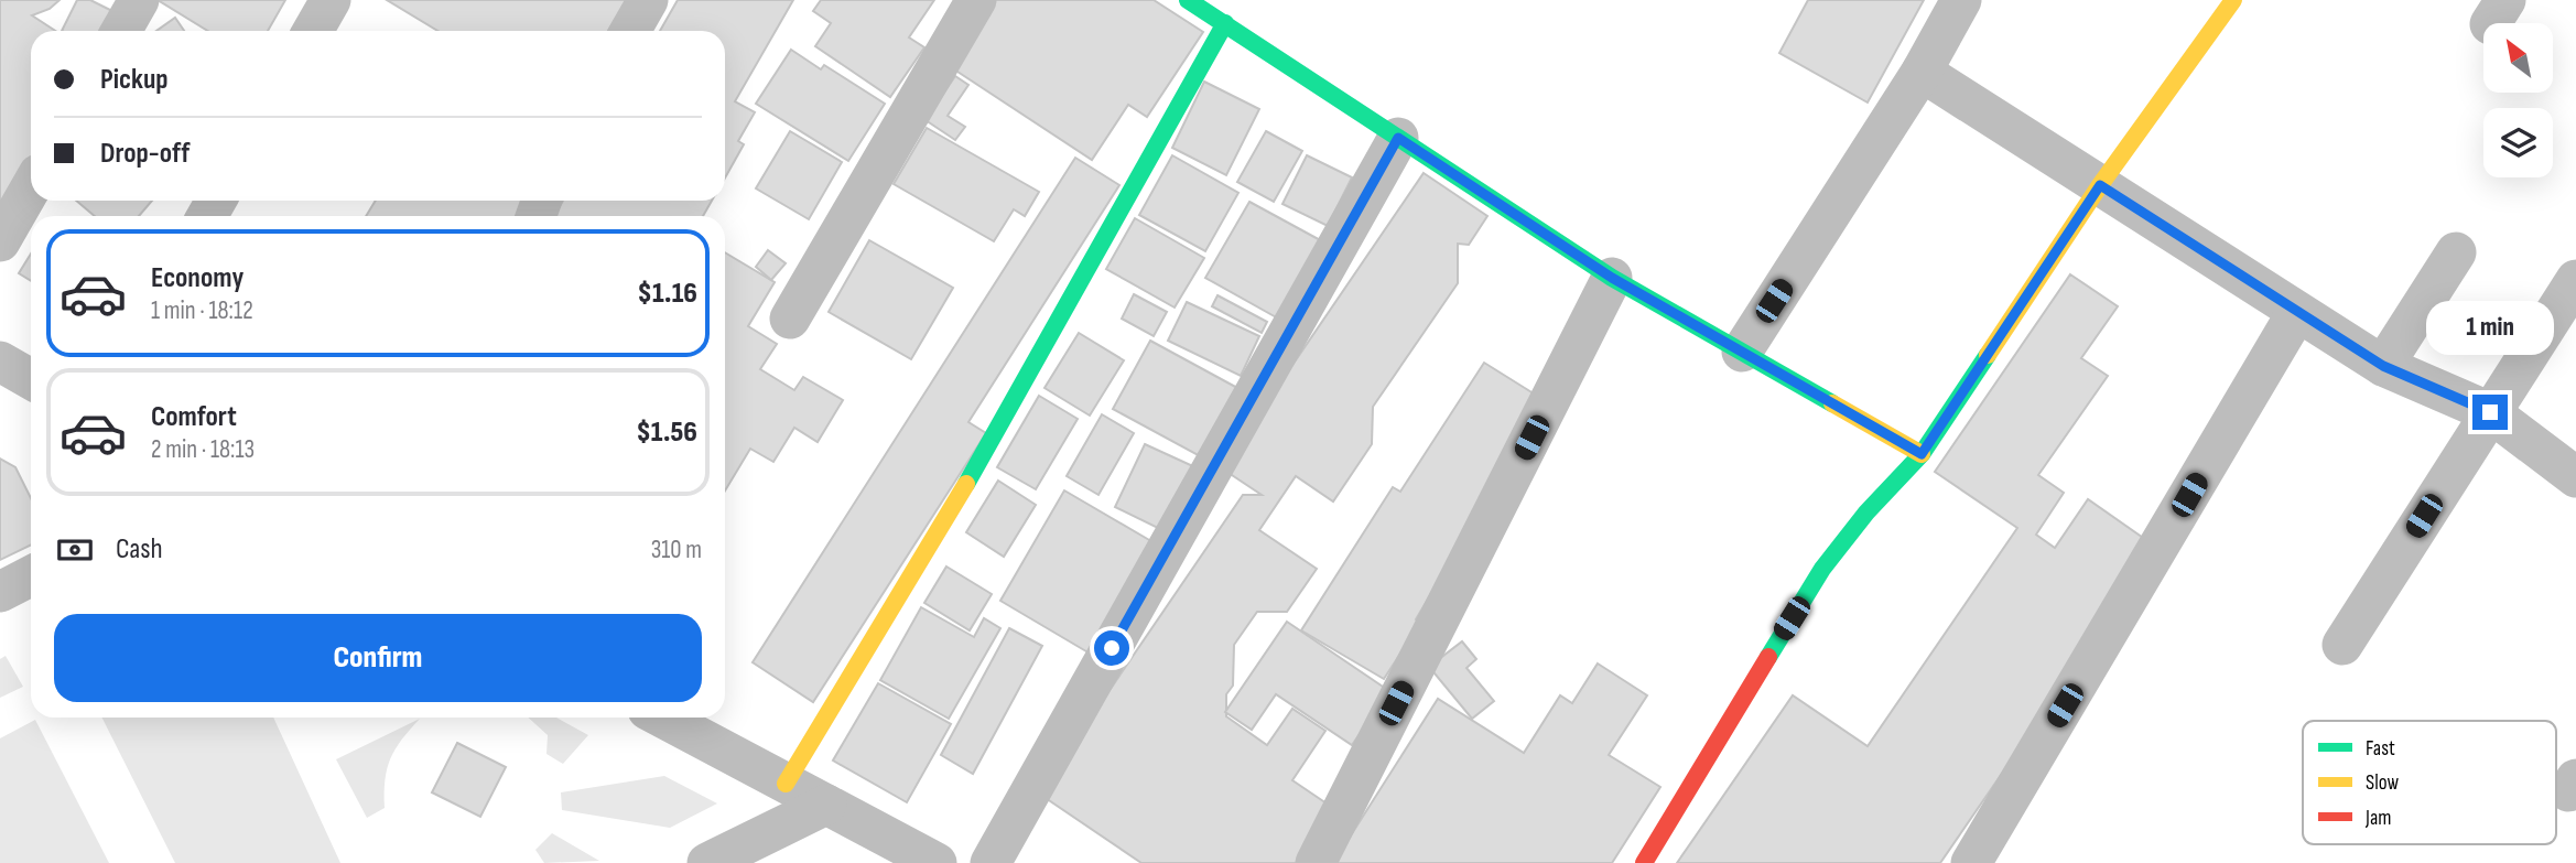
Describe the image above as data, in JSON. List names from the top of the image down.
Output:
{
  "legend": ["Fast", "Slow", "Jam"],
  "north": "top left",
  "page": {
    "banner": ["Pickup", "Drop-off"],
    "list": [
      {
        "name": "Economy",
        "note": "1 min · 18:12",
        "value": "$1.16"
      },
      {
        "name": "Comfort",
        "note": "2 min · 18:13",
        "value": "$1.56"
      }
    ],
    "bubble": "1 min",
    "pay": ["Cash", "310 m"],
    "buttons": "Confirm"
  }
}
